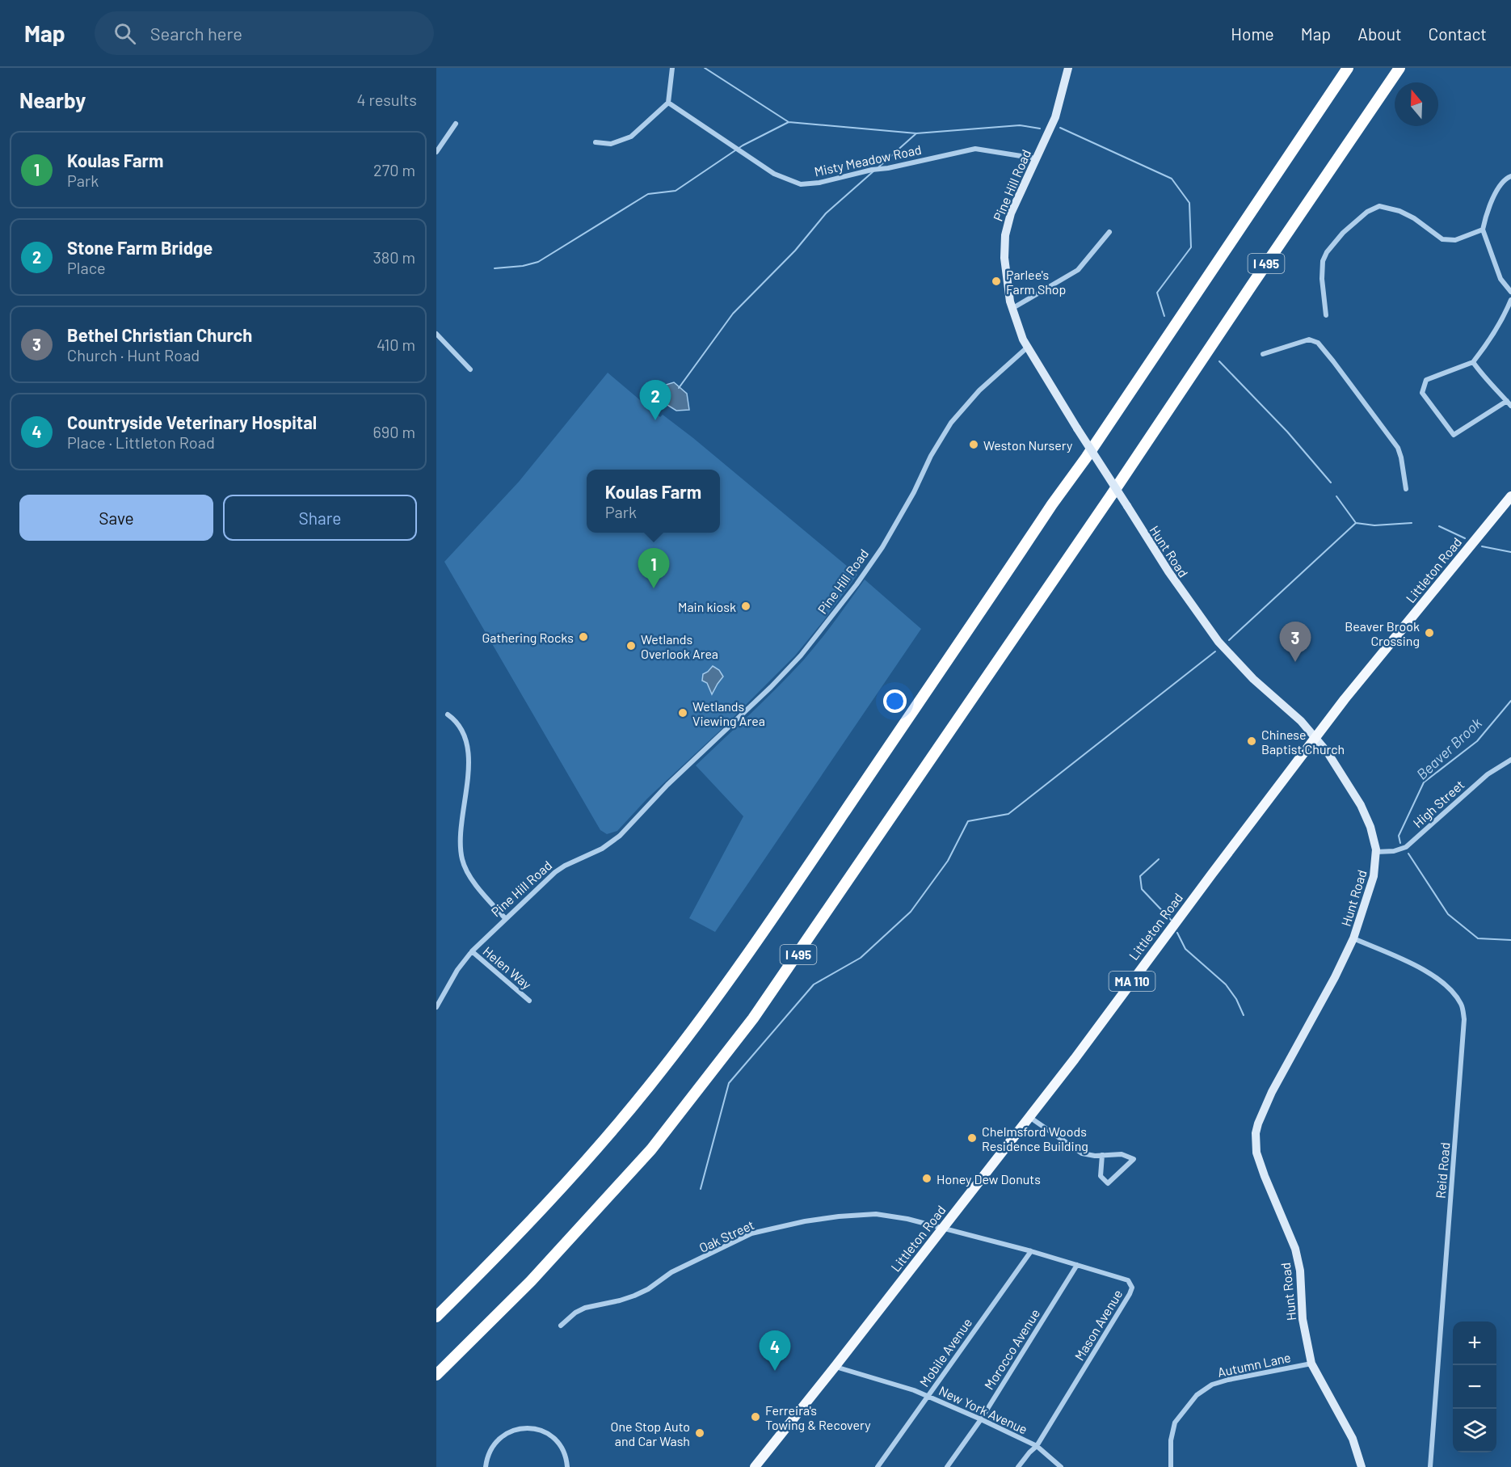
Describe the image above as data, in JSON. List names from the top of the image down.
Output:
{
  "streets": {
    "highway": ["I 495"],
    "main road": ["Littleton Road", "MA 110"],
    "street": [
      "Misty Meadow Road",
      "Pine Hill Road",
      "Hunt Road",
      "High Street",
      "Helen Way",
      "Reid Road",
      "Oak Street",
      "Mason Avenue",
      "Morocco Avenue",
      "Mobile Avenue",
      "Autumn Lane",
      "New York Avenue"
    ]
  },
  "crossings": [
    ["Misty Meadow Road", "Pine Hill Road"],
    ["Pine Hill Road", "Hunt Road"],
    ["Pine Hill Road", "Helen Way"],
    ["Hunt Road", "Littleton Road"],
    ["Hunt Road", "High Street"],
    ["Hunt Road", "Reid Road"],
    ["Hunt Road", "Autumn Lane"],
    ["Littleton Road", "Oak Street"],
    ["Littleton Road", "Mason Avenue"],
    ["Littleton Road", "New York Avenue"],
    ["Oak Street", "Mason Avenue"],
    ["Mason Avenue", "Morocco Avenue"],
    ["Mason Avenue", "Mobile Avenue"],
    ["Mason Avenue", "New York Avenue"],
    ["Morocco Avenue", "New York Avenue"],
    ["Mobile Avenue", "New York Avenue"]
  ],
  "water": ["Beaver Brook"],
  "places": [
    "Parlee's Farm Shop",
    "Weston Nursery",
    "Main kiosk",
    "Beaver Brook Crossing",
    "Gathering Rocks",
    "Wetlands Overlook Area",
    "Wetlands Viewing Area",
    "Chinese Baptist Church",
    "Chelmsford Woods Residence Building",
    "Honey Dew Donuts",
    "Ferreira's Towing & Recovery",
    "One Stop Auto and Car Wash"
  ],
  "north": "top",
  "page": {
    "header": "Map",
    "search": "Search here",
    "nav": [
      "Home",
      "Map",
      "About",
      "Contact"
    ],
    "heading": ["Nearby", "4 results"],
    "list": [
      {
        "mark": "1",
        "name": "Koulas Farm",
        "note": "Park",
        "value": "270 m"
      },
      {
        "mark": "2",
        "name": "Stone Farm Bridge",
        "note": "Place",
        "value": "380 m"
      },
      {
        "mark": "3",
        "name": "Bethel Christian Church",
        "note": "Church · Hunt Road",
        "value": "410 m"
      },
      {
        "mark": "4",
        "name": "Countryside Veterinary Hospital",
        "note": "Place · Littleton Road",
        "value": "690 m"
      }
    ],
    "pins": [
      "2",
      "1",
      "3",
      "4"
    ],
    "popup": ["Koulas Farm", "Park"],
    "buttons": ["Save", "Share"],
    "map_buttons": ["+", "−"]
  }
}
